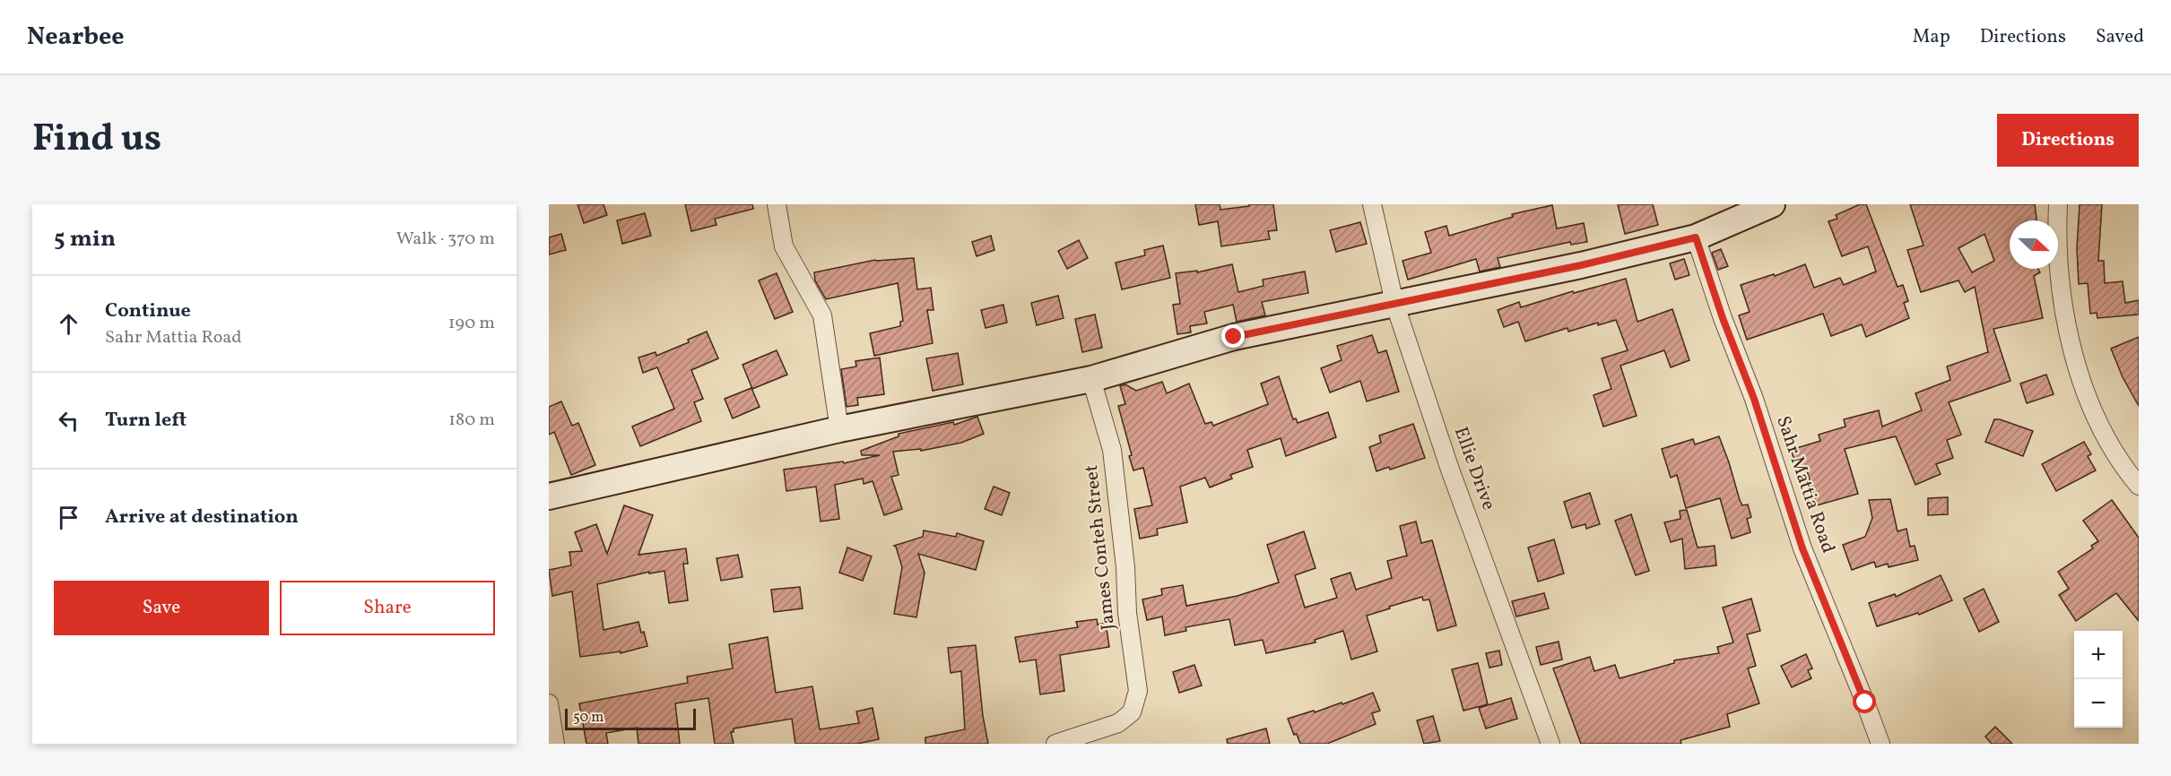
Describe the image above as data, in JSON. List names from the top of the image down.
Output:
{
  "streets": {
    "street": ["Ellie Drive", "Sahr Mattia Road", "James Conteh Street"]
  },
  "scale_bar": "50 m",
  "north": "right",
  "page": {
    "header": "Nearbee",
    "nav": ["Map", "Directions", "Saved"],
    "title": "Find us",
    "buttons": [
      "Directions",
      ["Save", "Share"]
    ],
    "heading": ["5 min", "Walk · 370 m"],
    "list": [
      ["Continue", "Sahr Mattia Road", "190 m"],
      ["Turn left", "180 m"],
      "Arrive at destination"
    ],
    "map_buttons": ["+", "−"],
    "scale": "50 m"
  }
}
